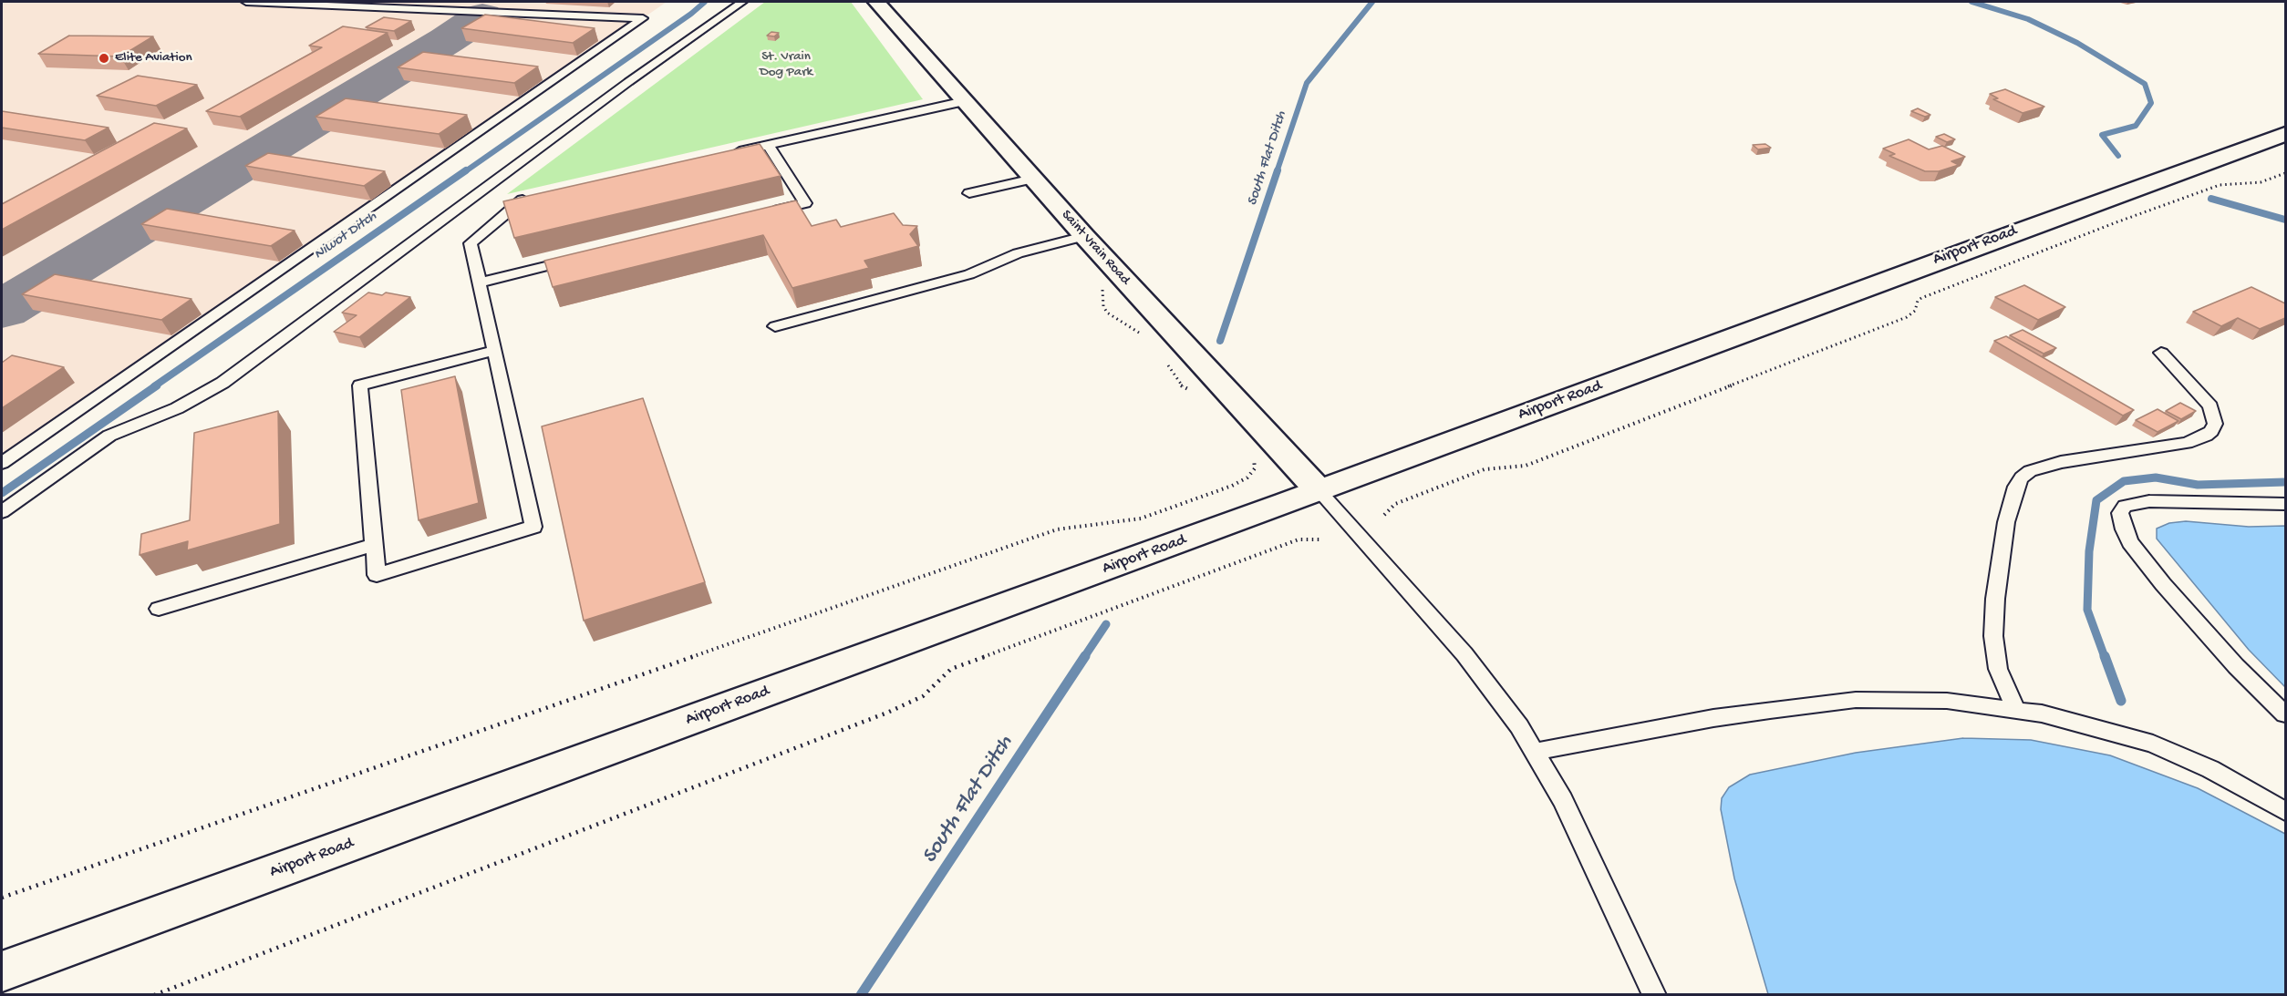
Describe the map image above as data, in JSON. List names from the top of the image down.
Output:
{
  "streets": {
    "main road": ["Airport Road", "Saint Vrain Road"]
  },
  "crossings": [
    ["Airport Road", "Saint Vrain Road"]
  ],
  "water": ["South Flat Ditch", "Niwot Ditch"],
  "parks": ["St. Vrain Dog Park"],
  "places": ["Elite Aviation"]
}
